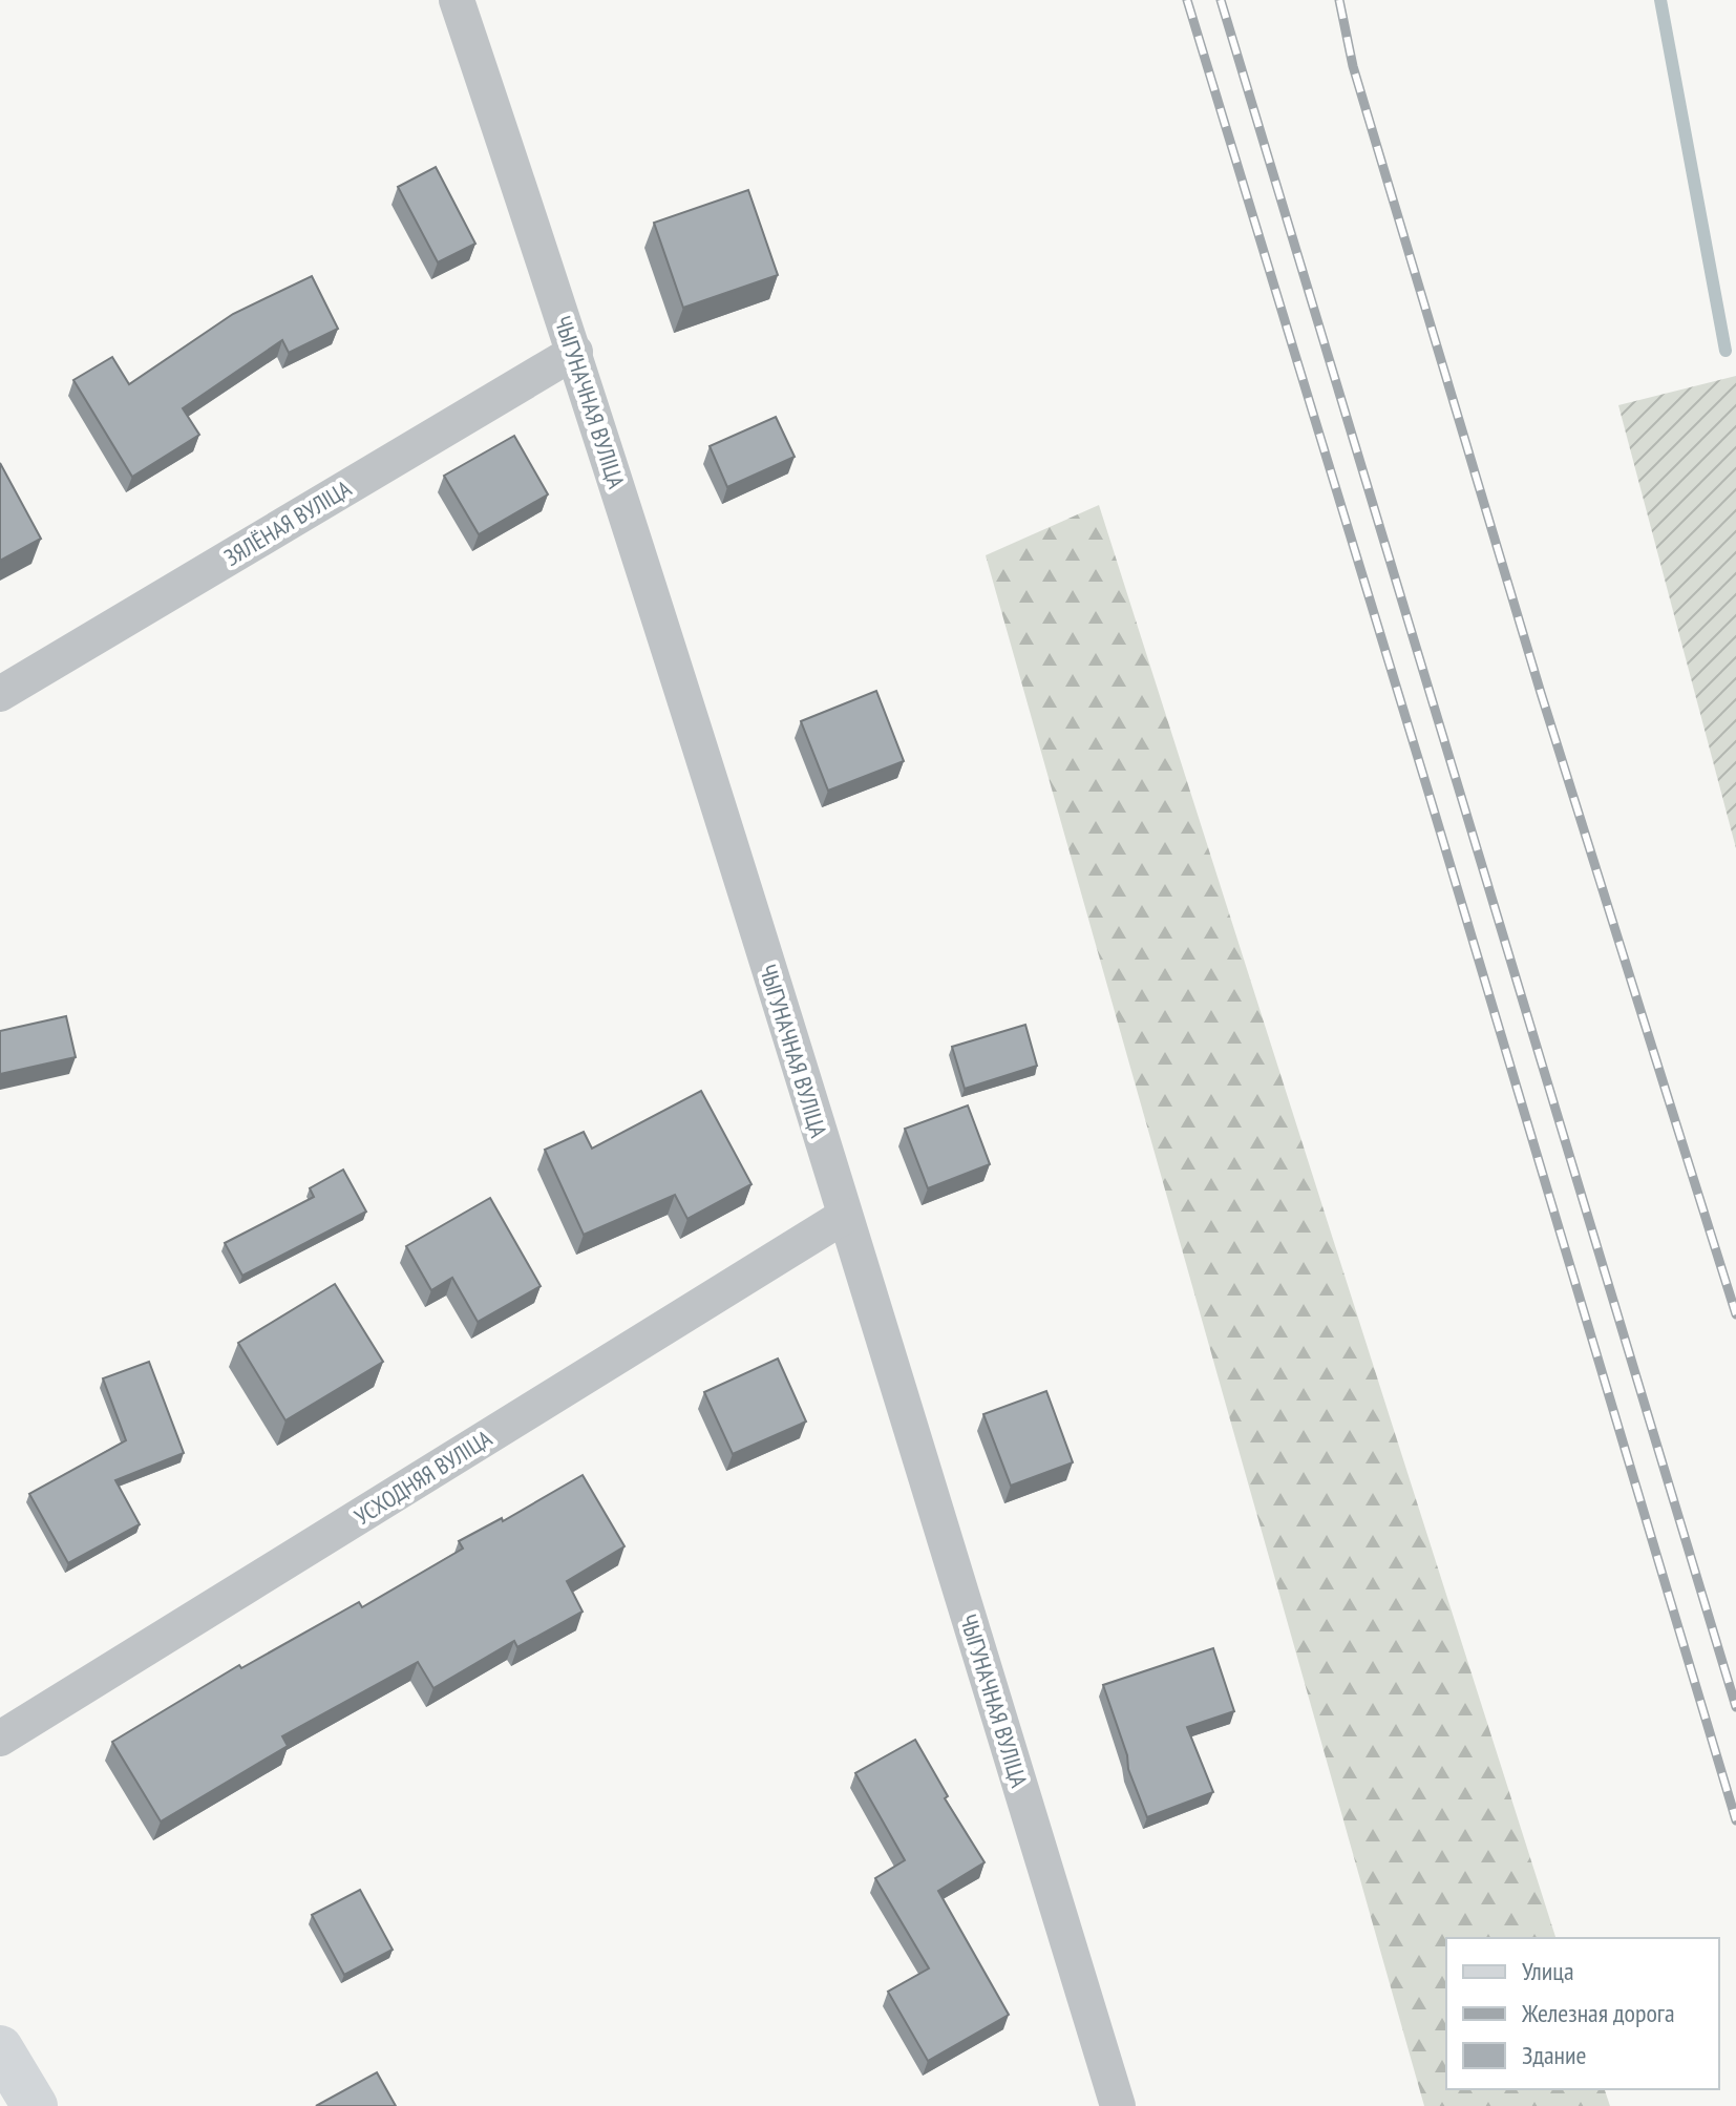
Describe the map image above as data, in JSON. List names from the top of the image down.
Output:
{
  "streets": {
    "street": ["ЧЫГУНАЧНАЯ ВУЛІЦА", "ЗЯЛЁНАЯ ВУЛІЦА", "УСХОДНЯЯ ВУЛІЦА"]
  },
  "crossings": [
    ["ЧЫГУНАЧНАЯ ВУЛІЦА", "ЗЯЛЁНАЯ ВУЛІЦА"],
    ["ЧЫГУНАЧНАЯ ВУЛІЦА", "УСХОДНЯЯ ВУЛІЦА"]
  ],
  "legend": ["Улица", "Железная дорога", "Здание"]
}
